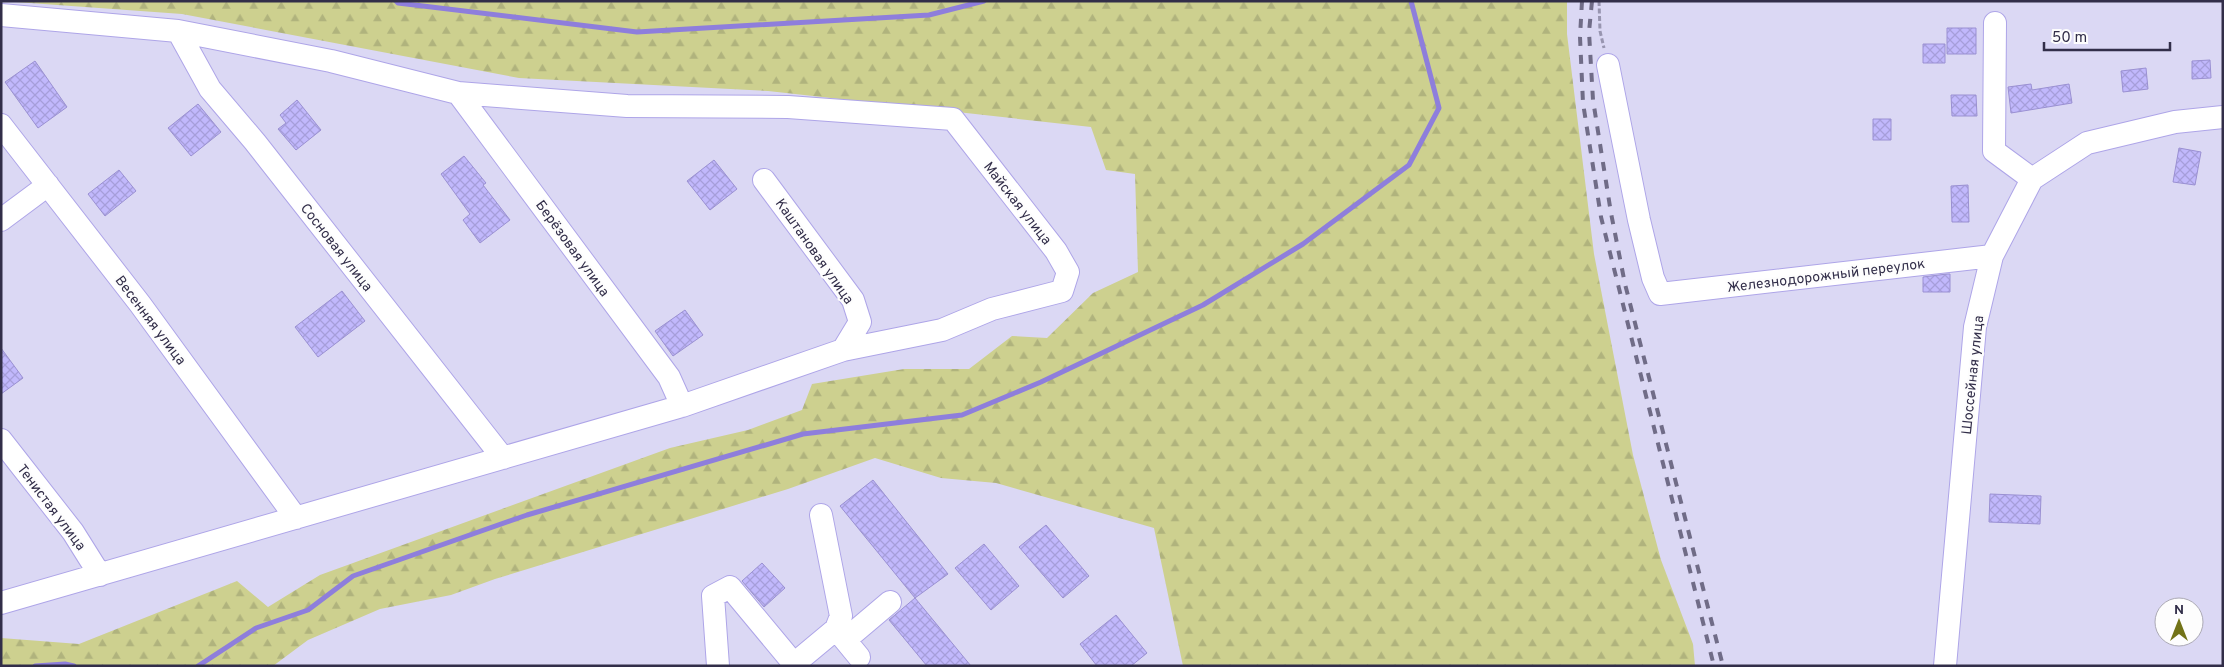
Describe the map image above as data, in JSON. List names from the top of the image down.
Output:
{
  "streets": {
    "street": [
      "Майская улица",
      "Сосновая улица",
      "Берёзовая улица",
      "Каштановая улица",
      "Железнодорожный переулок",
      "Весенняя улица",
      "Шоссейная улица",
      "Тенистая улица"
    ]
  },
  "crossings": [
    ["Майская улица", "Берёзовая улица"],
    ["Майская улица", "Каштановая улица"],
    ["Железнодорожный переулок", "Шоссейная улица"]
  ],
  "scale_bar": "50 m",
  "north": "top"
}
